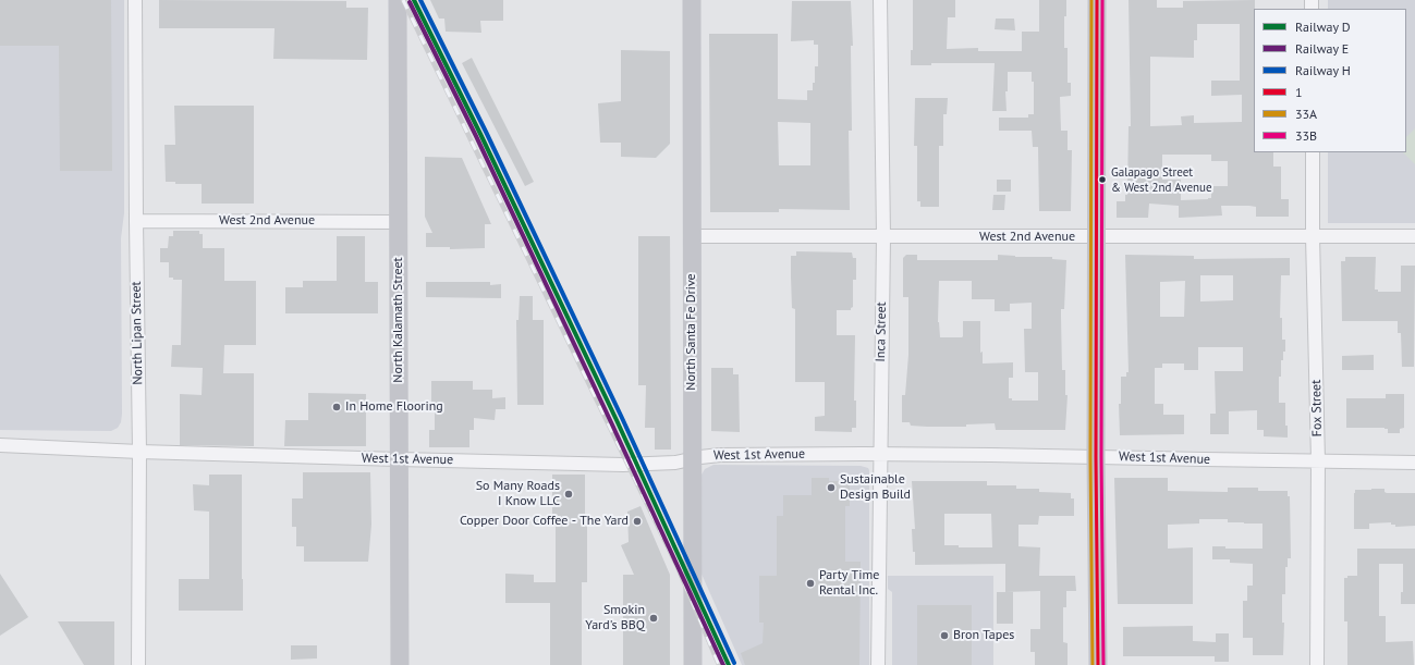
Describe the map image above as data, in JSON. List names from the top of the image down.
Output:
{
  "streets": {
    "main road": ["North Kalamath Street", "North Santa Fe Drive"],
    "street": [
      "West 2nd Avenue",
      "Inca Street",
      "North Lipan Street",
      "Fox Street",
      "West 1st Avenue"
    ]
  },
  "crossings": [
    ["West 2nd Avenue", "North Kalamath Street"],
    ["West 2nd Avenue", "North Santa Fe Drive"],
    ["West 2nd Avenue", "Inca Street"],
    ["West 2nd Avenue", "North Lipan Street"],
    ["West 2nd Avenue", "Fox Street"],
    ["North Kalamath Street", "West 1st Avenue"],
    ["North Santa Fe Drive", "West 1st Avenue"],
    ["Inca Street", "West 1st Avenue"],
    ["North Lipan Street", "West 1st Avenue"],
    ["Fox Street", "West 1st Avenue"]
  ],
  "places": [
    "Galapago Street & West 2nd Avenue",
    "In Home Flooring",
    "Sustainable Design Build",
    "So Many Roads I Know LLC",
    "Copper Door Coffee - The Yard",
    "Party Time Rental Inc.",
    "Smokin Yard's BBQ",
    "Bron Tapes"
  ],
  "lines": [
    "rail line D",
    "rail line H",
    "transit line 1",
    "transit line 33A",
    "transit line 33B",
    "rail line E"
  ],
  "legend": [
    "Railway D",
    "Railway E",
    "Railway H",
    "1",
    "33A",
    "33B"
  ]
}
